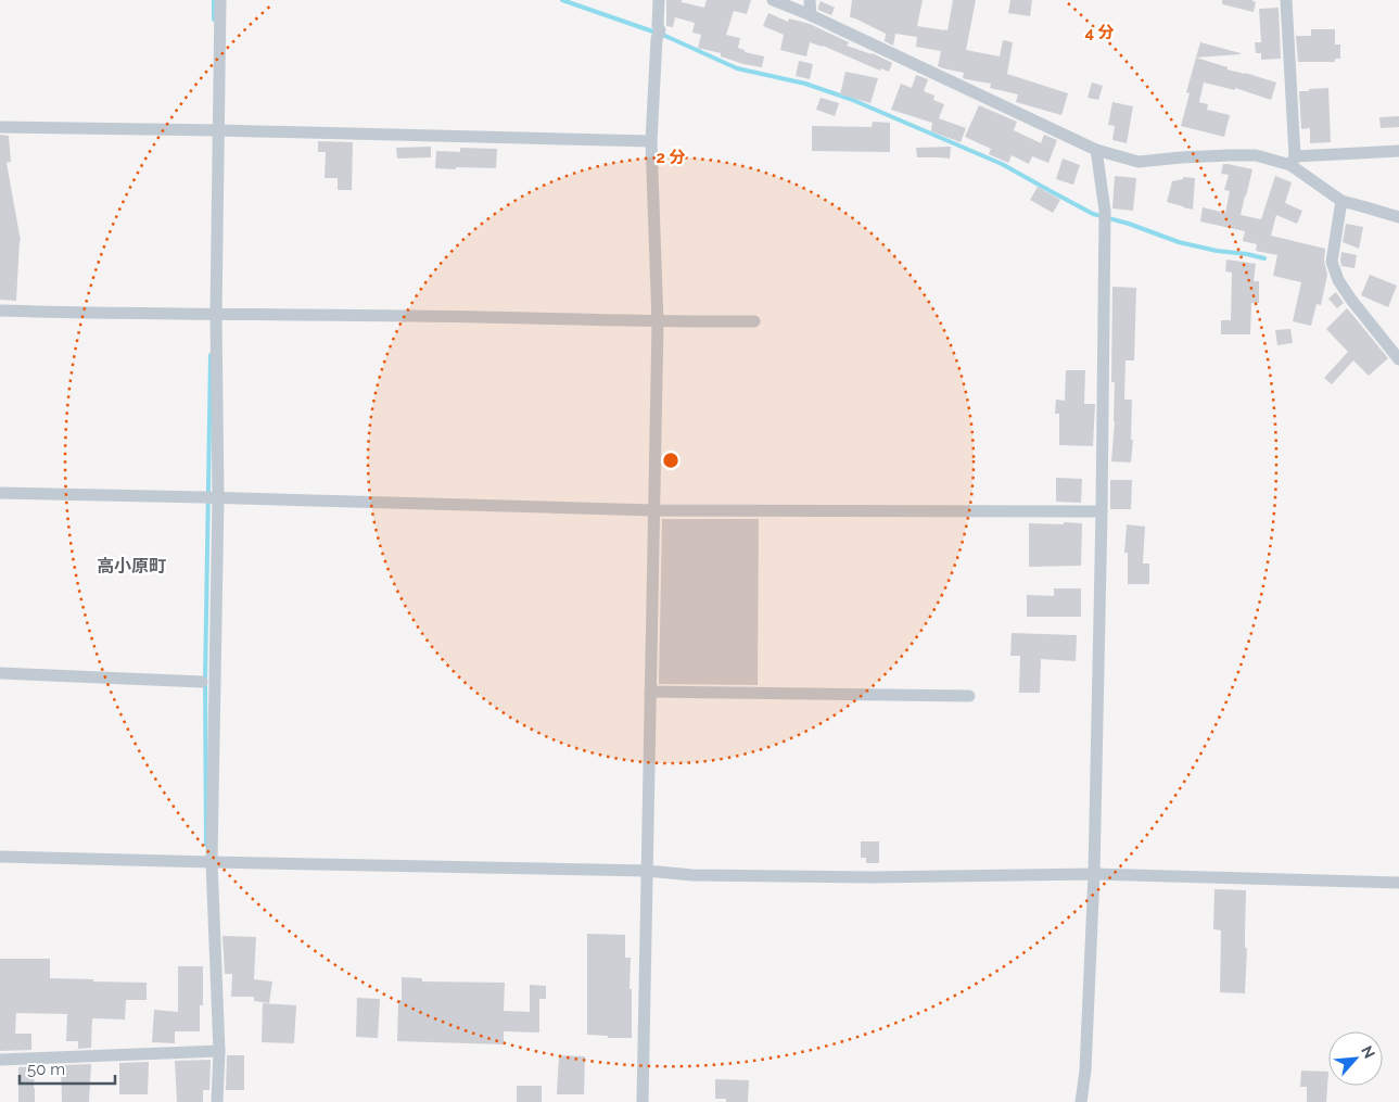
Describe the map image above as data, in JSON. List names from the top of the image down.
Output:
{
  "districts": ["高小原町"],
  "scale_bar": "50 m",
  "north": "top right",
  "rings": ["4 分", "2 分"]
}
